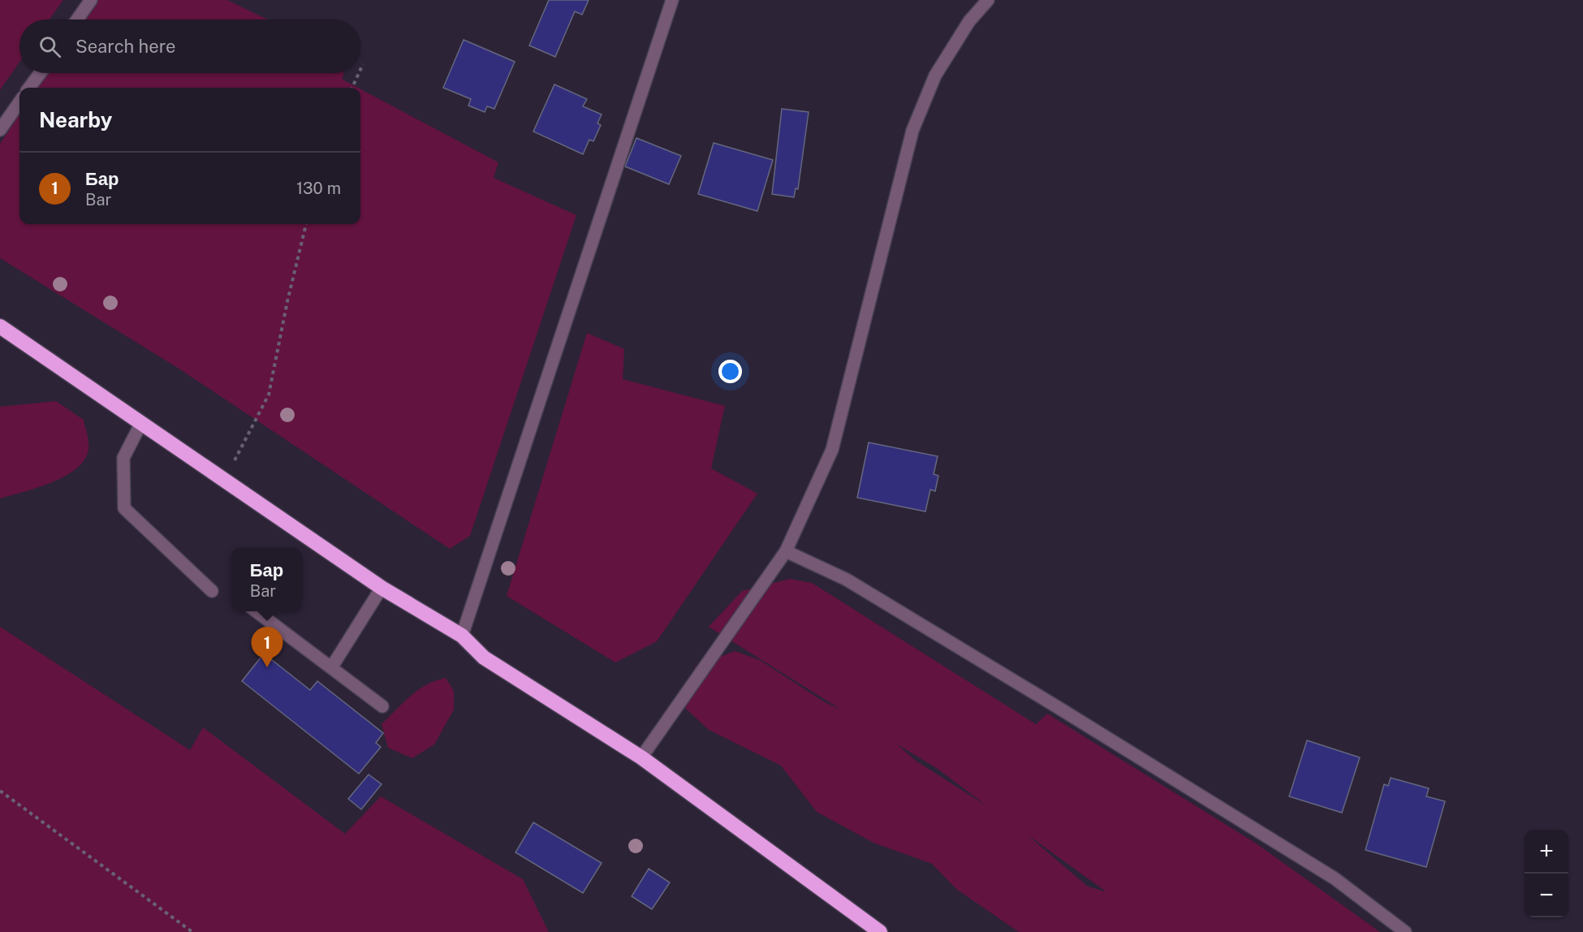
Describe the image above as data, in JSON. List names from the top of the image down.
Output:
{
  "page": {
    "search": "Search here",
    "heading": "Nearby",
    "list": [
      {
        "mark": "1",
        "name": "Бар",
        "note": "Bar",
        "value": "130 m"
      }
    ],
    "popup": ["Бар", "Bar"],
    "pins": "1",
    "map_buttons": ["+", "−"]
  }
}
